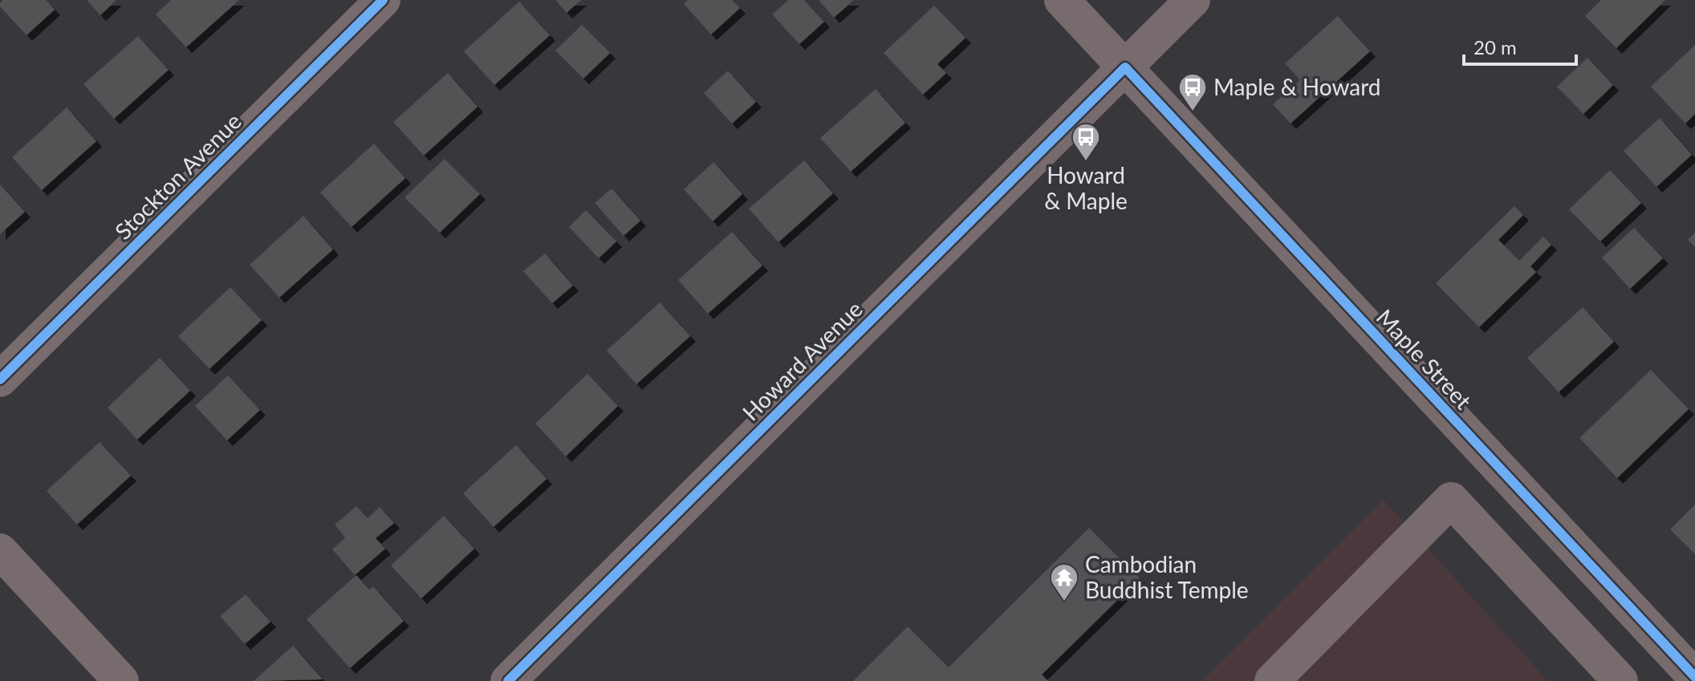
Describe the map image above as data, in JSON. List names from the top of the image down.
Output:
{
  "streets": {
    "street": ["Stockton Avenue", "Maple Street", "Howard Avenue"]
  },
  "crossings": [
    ["Maple Street", "Howard Avenue"]
  ],
  "places": {
    "bus stop": ["Maple & Howard", "Howard & Maple"],
    "temple": ["Cambodian Buddhist Temple"]
  },
  "scale_bar": "20 m"
}
